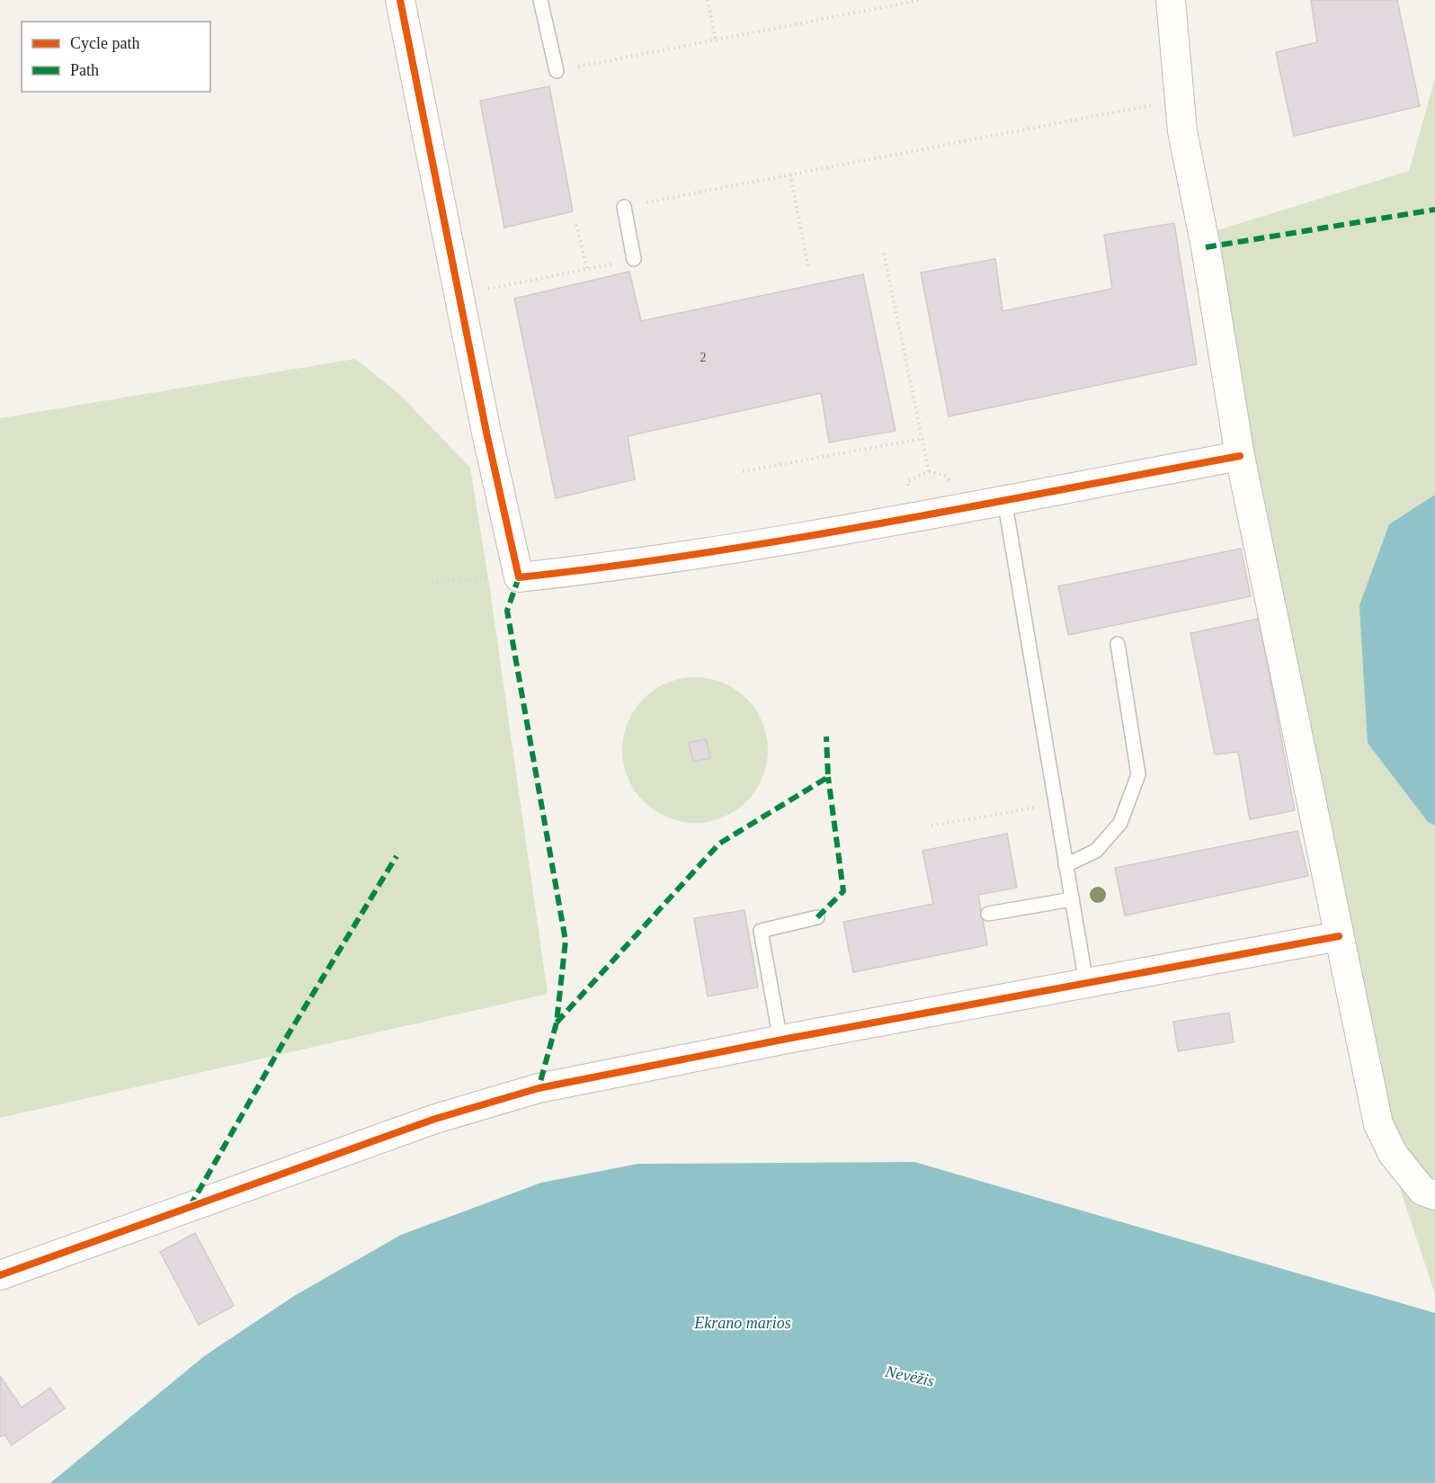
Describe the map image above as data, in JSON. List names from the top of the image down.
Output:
{
  "water": ["Ekrano marios", "Nevėžis"],
  "house_numbers": ["2"],
  "legend": ["Cycle path", "Path"]
}
